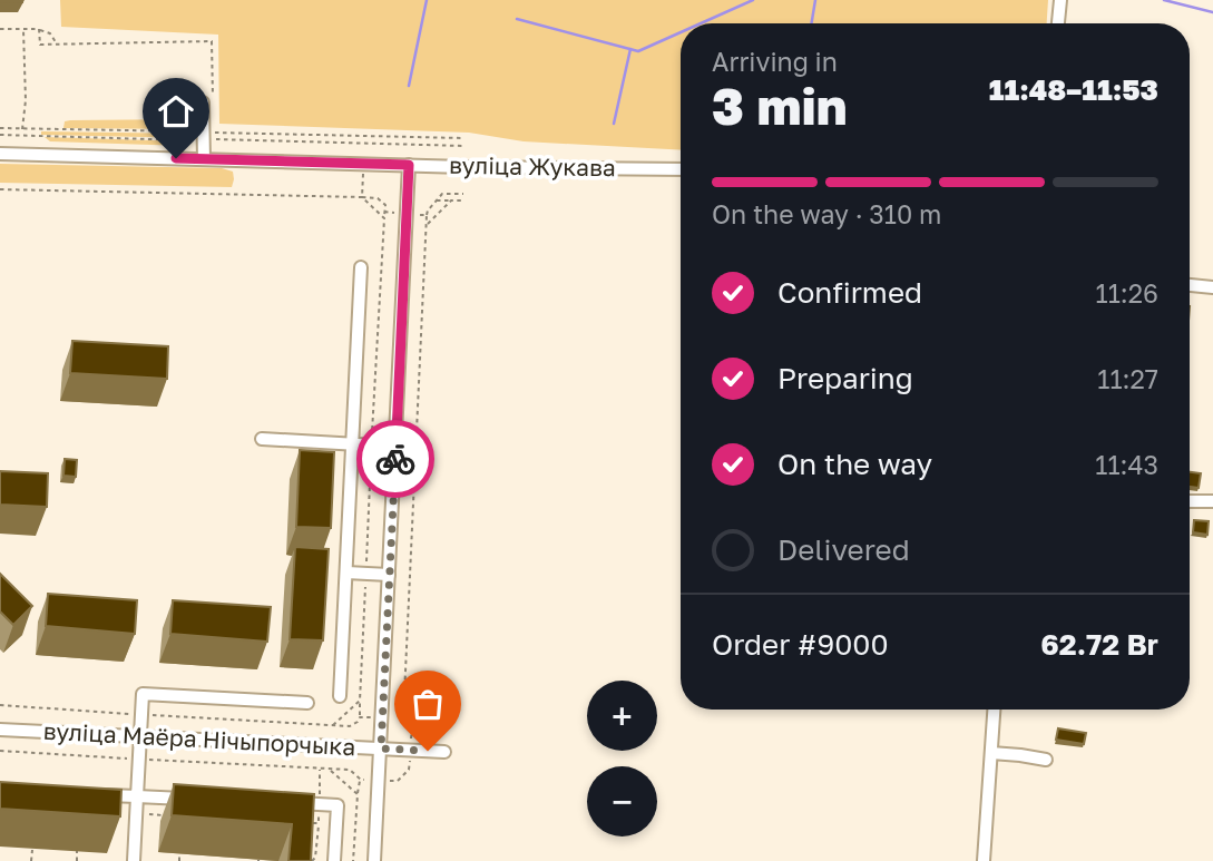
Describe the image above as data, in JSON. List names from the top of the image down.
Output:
{
  "streets": {
    "street": ["вуліца Жукава", "вуліца Маёра Нічыпорчыка"]
  },
  "page": {
    "heading": ["3 min", "Arriving in", "11:48–11:53"],
    "panel": ["Order #9000", "62.72 Br"],
    "bar": "On the way · 310 m",
    "list": [
      ["Confirmed", "11:26"],
      ["Preparing", "11:27"],
      ["On the way", "11:43"],
      "Delivered"
    ],
    "map_buttons": ["+", "−"]
  }
}
